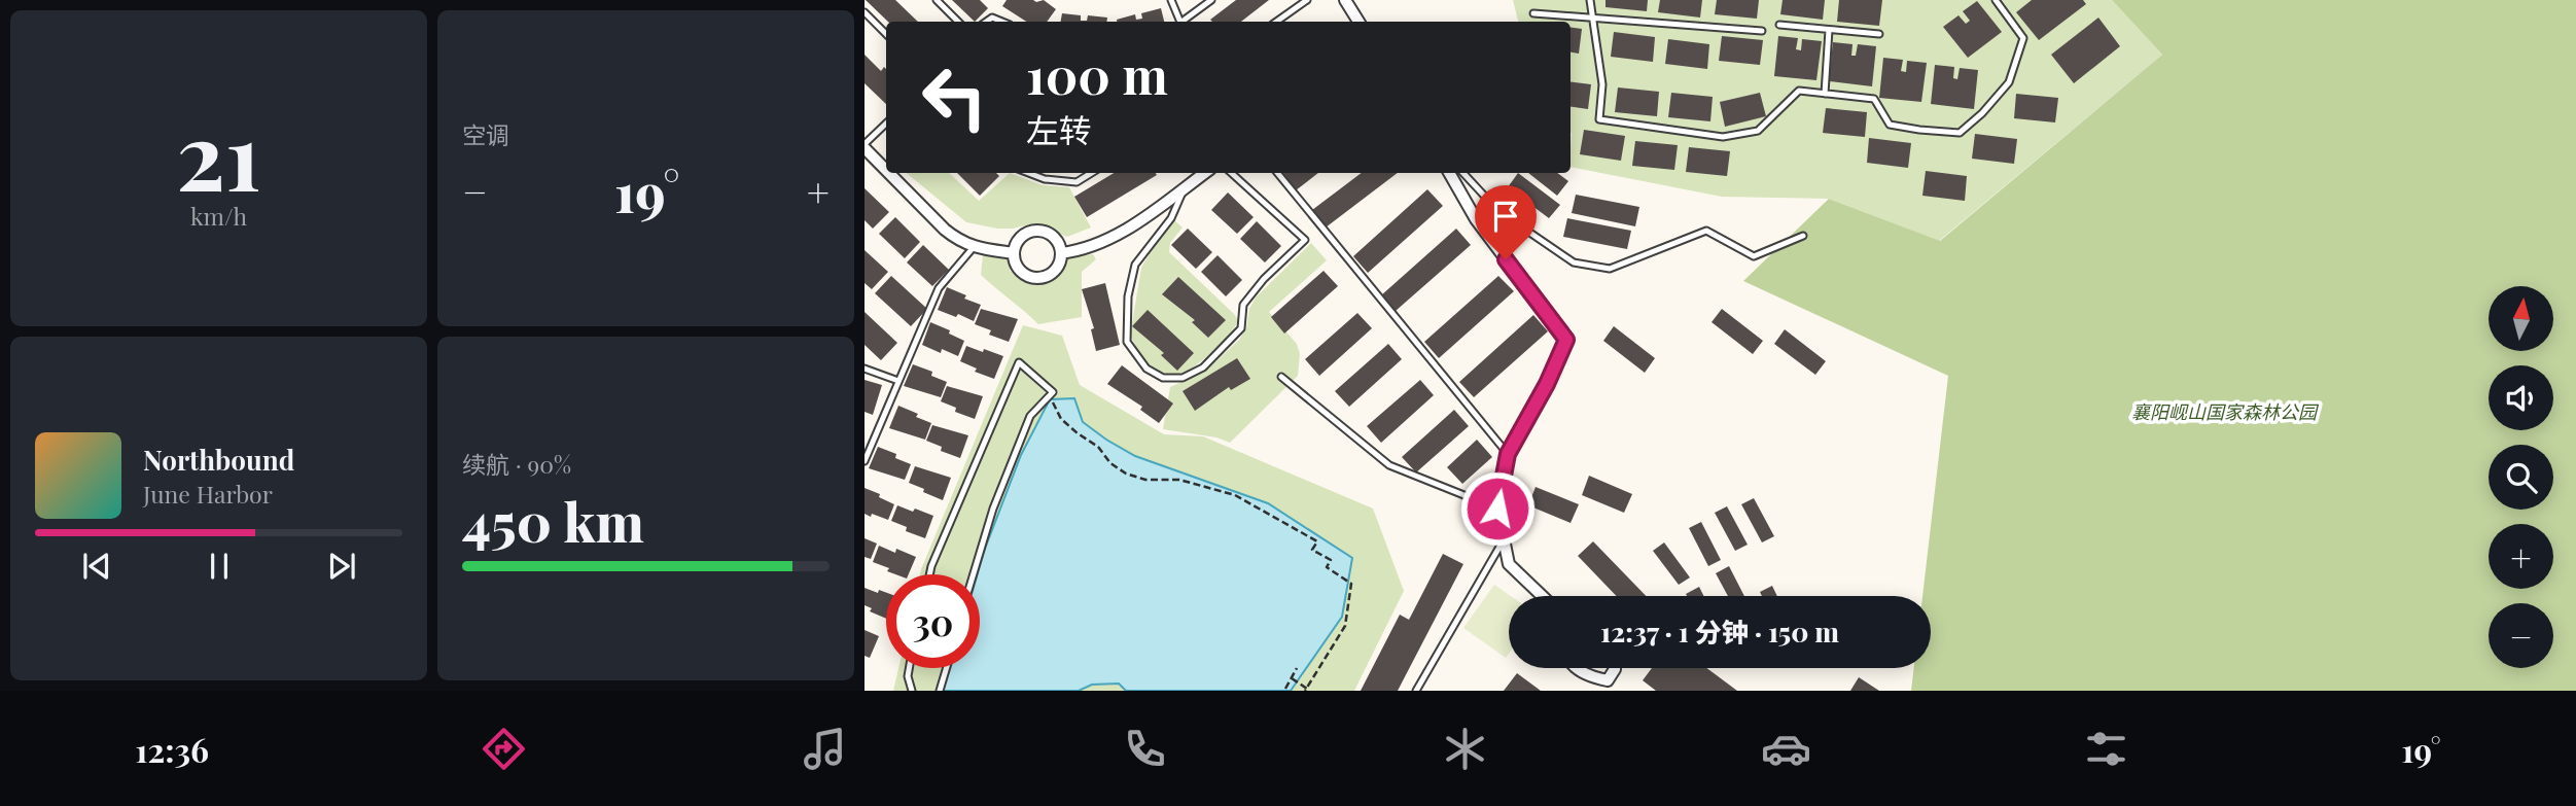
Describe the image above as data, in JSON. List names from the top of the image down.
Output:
{
  "parks": ["襄阳岘山国家森林公园"],
  "north": "top",
  "page": {
    "tile": [
      ["21", "km/h"],
      "空调",
      ["续航 · 90%", "450 km"]
    ],
    "turn": ["100 m", "左转"],
    "heat": ["−", "19°", "+"],
    "map_buttons": ["+", "−"],
    "song": ["Northbound", "June Harbor"],
    "limit": "30",
    "trip": "12:37 · 1 分钟 · 150 m",
    "tabs": ["12:36", "19°"]
  }
}
